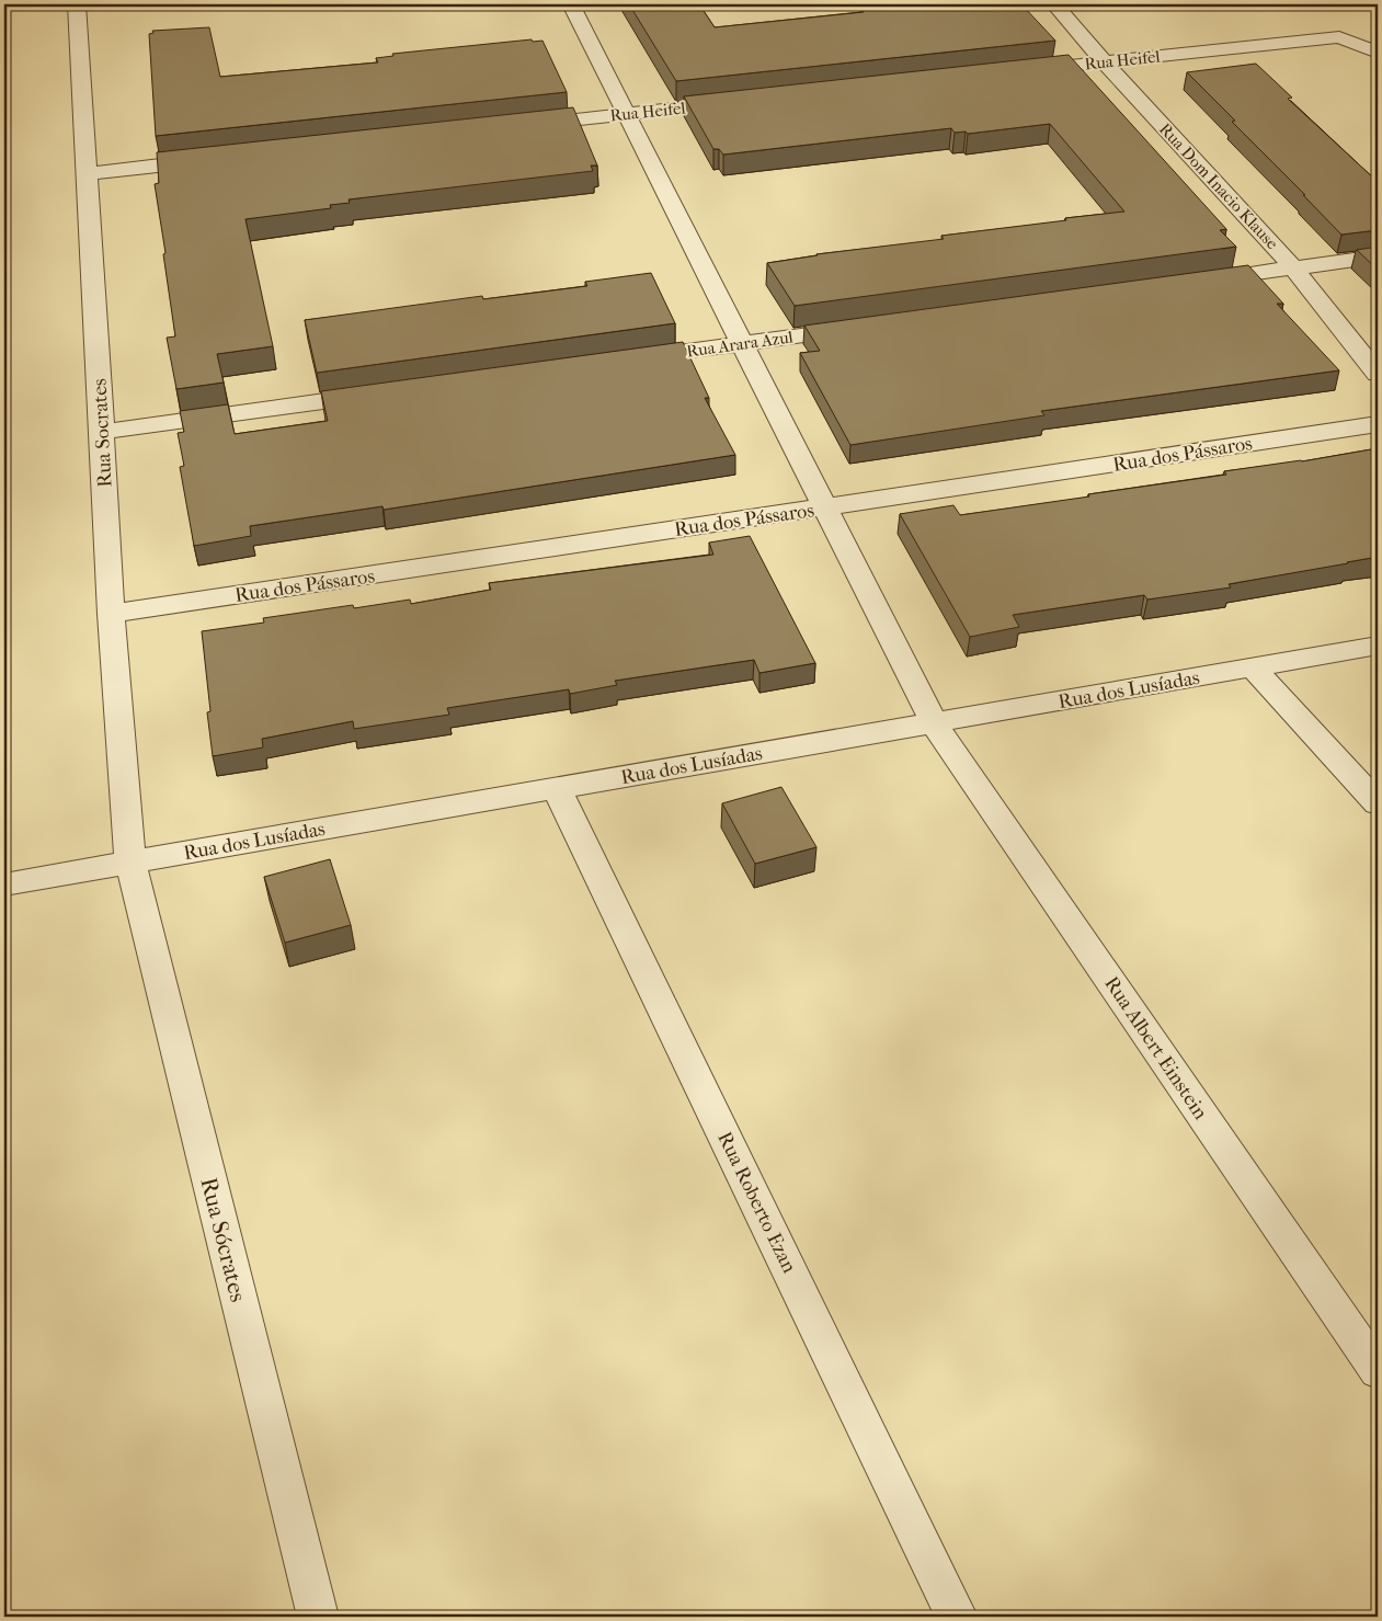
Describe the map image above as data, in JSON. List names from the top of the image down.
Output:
{
  "streets": {
    "street": [
      "Rua Heifel",
      "Rua Dom Inacio Klause",
      "Rua Arara Azul",
      "Rua Socrates",
      "Rua dos Pássaros",
      "Rua dos Lusíadas",
      "Rua Albert Einstein",
      "Rua Roberto Ezan",
      "Rua Sócrates"
    ]
  },
  "crossings": [
    ["Rua Heifel", "Rua Dom Inacio Klause"],
    ["Rua Heifel", "Rua Albert Einstein"],
    ["Rua Arara Azul", "Rua Albert Einstein"],
    ["Rua Socrates", "Rua dos Pássaros"],
    ["Rua Socrates", "Rua dos Lusíadas"],
    ["Rua Socrates", "Rua Sócrates"],
    ["Rua dos Pássaros", "Rua Albert Einstein"],
    ["Rua dos Lusíadas", "Rua Albert Einstein"],
    ["Rua dos Lusíadas", "Rua Roberto Ezan"],
    ["Rua dos Lusíadas", "Rua Sócrates"]
  ]
}
